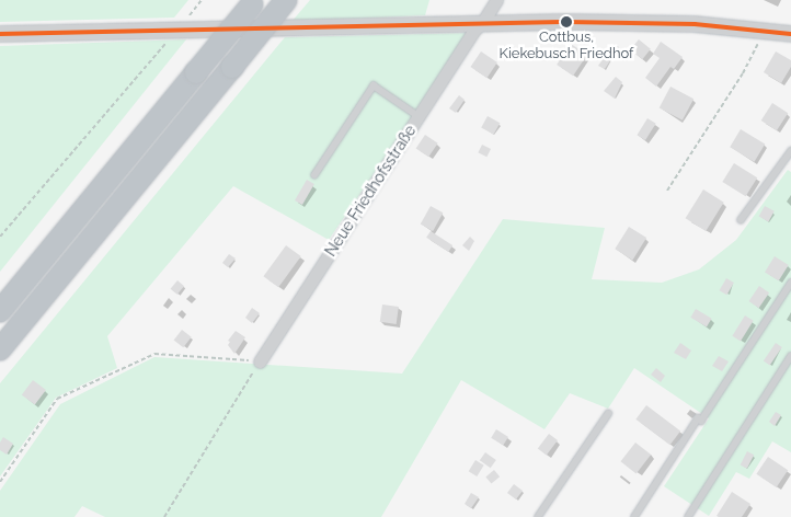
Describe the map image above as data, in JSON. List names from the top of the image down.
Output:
{
  "streets": {
    "street": ["Neue Friedhofsstraße"]
  },
  "places": ["Cottbus, Kiekebusch Friedhof"]
}
